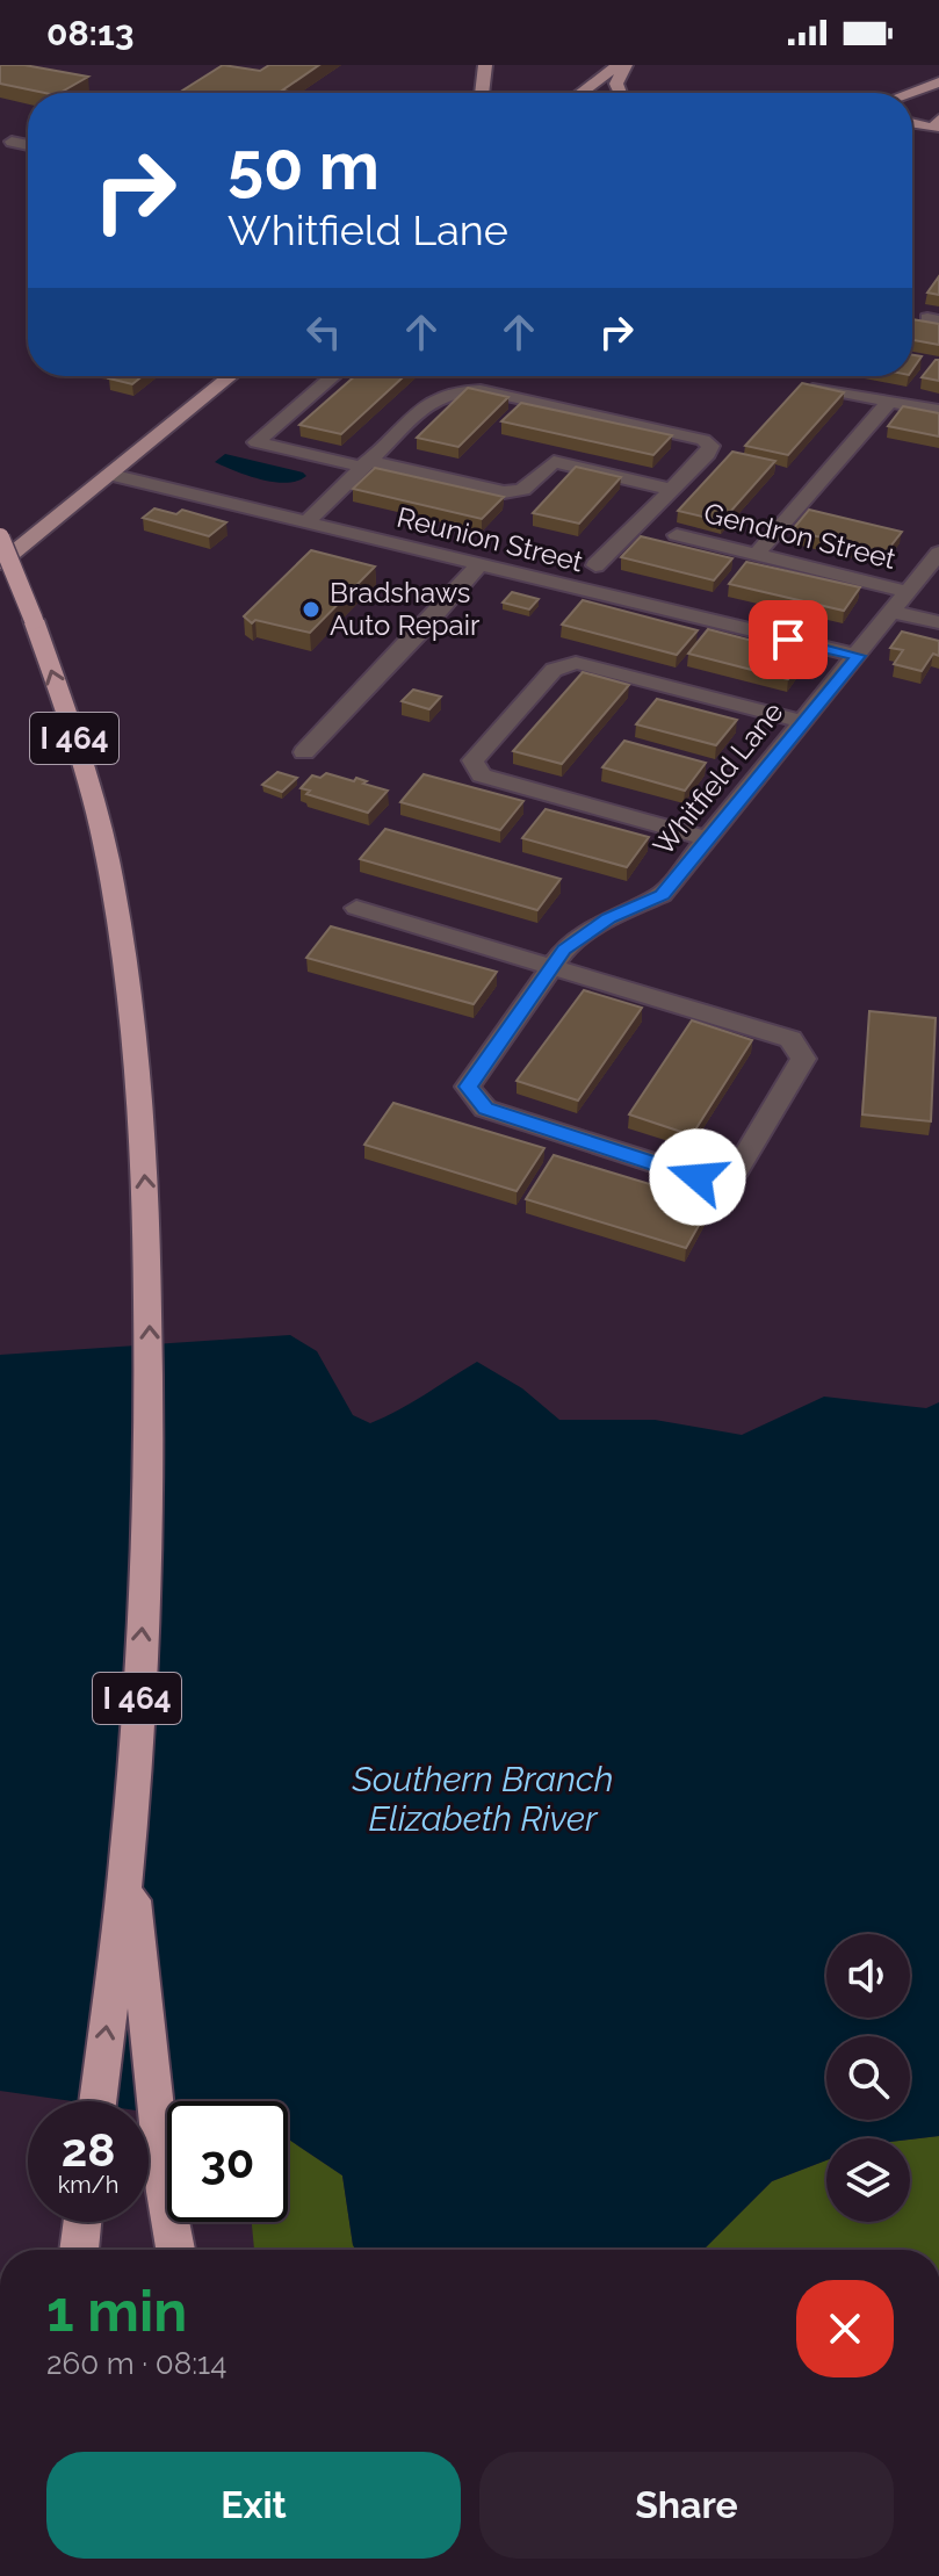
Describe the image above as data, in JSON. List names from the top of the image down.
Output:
{
  "streets": {
    "highway": ["I 464"],
    "street": ["Gendron Street", "Reunion Street", "Whitfield Lane"]
  },
  "crossings": [
    ["Gendron Street", "Whitfield Lane"],
    ["Reunion Street", "Whitfield Lane"]
  ],
  "water": ["Southern Branch Elizabeth River"],
  "places": ["Bradshaws Auto Repair"],
  "page": {
    "status": "08:13",
    "turn": ["50 m", "Whitfield Lane"],
    "speed": "28 km/h",
    "limit": "30",
    "heading": ["1 min", "260 m · 08:14"],
    "buttons": ["Exit", "Share"]
  }
}
